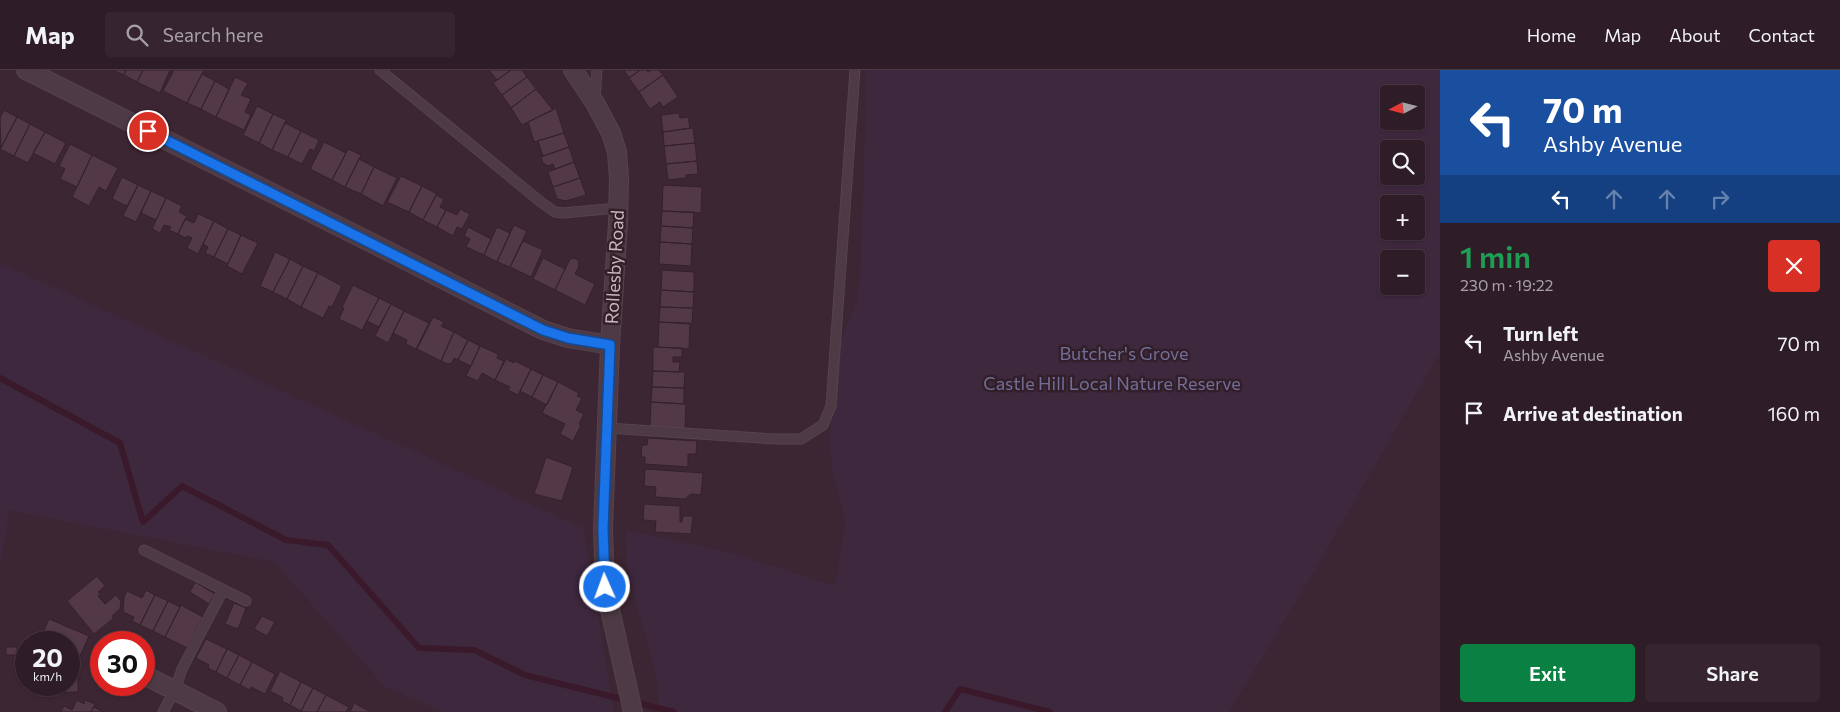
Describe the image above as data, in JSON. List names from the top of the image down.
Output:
{
  "streets": {
    "street": ["Rollesby Road"]
  },
  "parks": ["Butcher's Grove", "Castle Hill Local Nature Reserve"],
  "north": "left",
  "page": {
    "header": "Map",
    "search": "Search here",
    "nav": [
      "Home",
      "Map",
      "About",
      "Contact"
    ],
    "turn": ["70 m", "Ashby Avenue"],
    "map_buttons": ["+", "−"],
    "heading": ["1 min", "230 m · 19:22"],
    "list": [
      {
        "name": "Turn left",
        "note": "Ashby Avenue",
        "value": "70 m"
      },
      {
        "name": "Arrive at destination",
        "value": "160 m"
      }
    ],
    "speed": "20 km/h",
    "limit": "30",
    "buttons": ["Exit", "Share"]
  }
}
